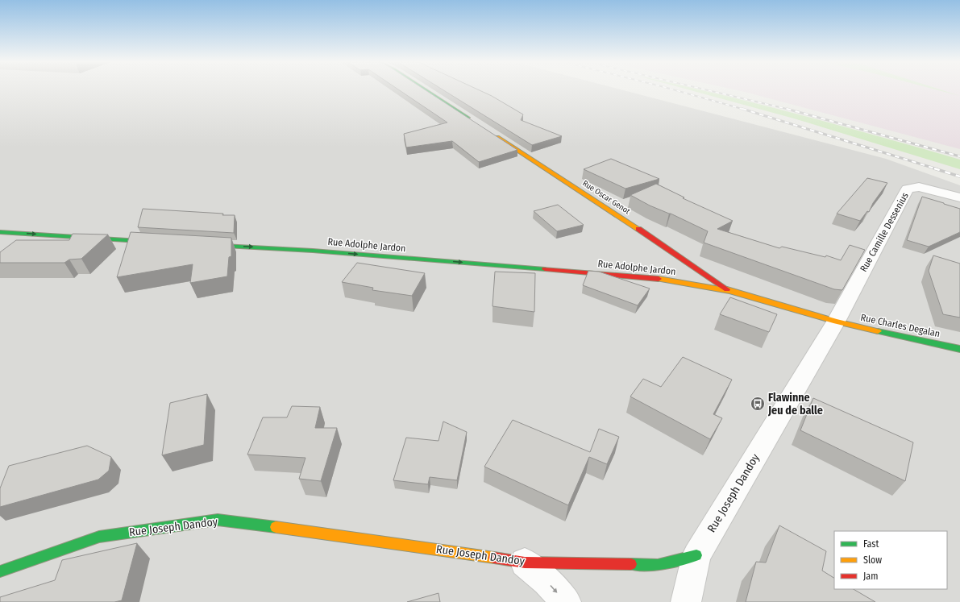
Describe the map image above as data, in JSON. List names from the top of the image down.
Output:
{
  "streets": {
    "street": [
      "Rue Oscar Genot",
      "Rue Camille Dessenius",
      "Rue Adolphe Jardon",
      "Rue Charles Degalan",
      "Rue Joseph Dandoy"
    ]
  },
  "crossings": [
    ["Rue Oscar Genot", "Rue Camille Dessenius"],
    ["Rue Oscar Genot", "Rue Adolphe Jardon"],
    ["Rue Oscar Genot", "Rue Charles Degalan"],
    ["Rue Oscar Genot", "Rue Joseph Dandoy"],
    ["Rue Camille Dessenius", "Rue Charles Degalan"],
    ["Rue Camille Dessenius", "Rue Joseph Dandoy"],
    ["Rue Charles Degalan", "Rue Joseph Dandoy"]
  ],
  "one_way": ["Rue Adolphe Jardon"],
  "places": {
    "bus stop": ["Flawinne Jeu de balle"]
  },
  "legend": ["Fast", "Slow", "Jam"]
}
